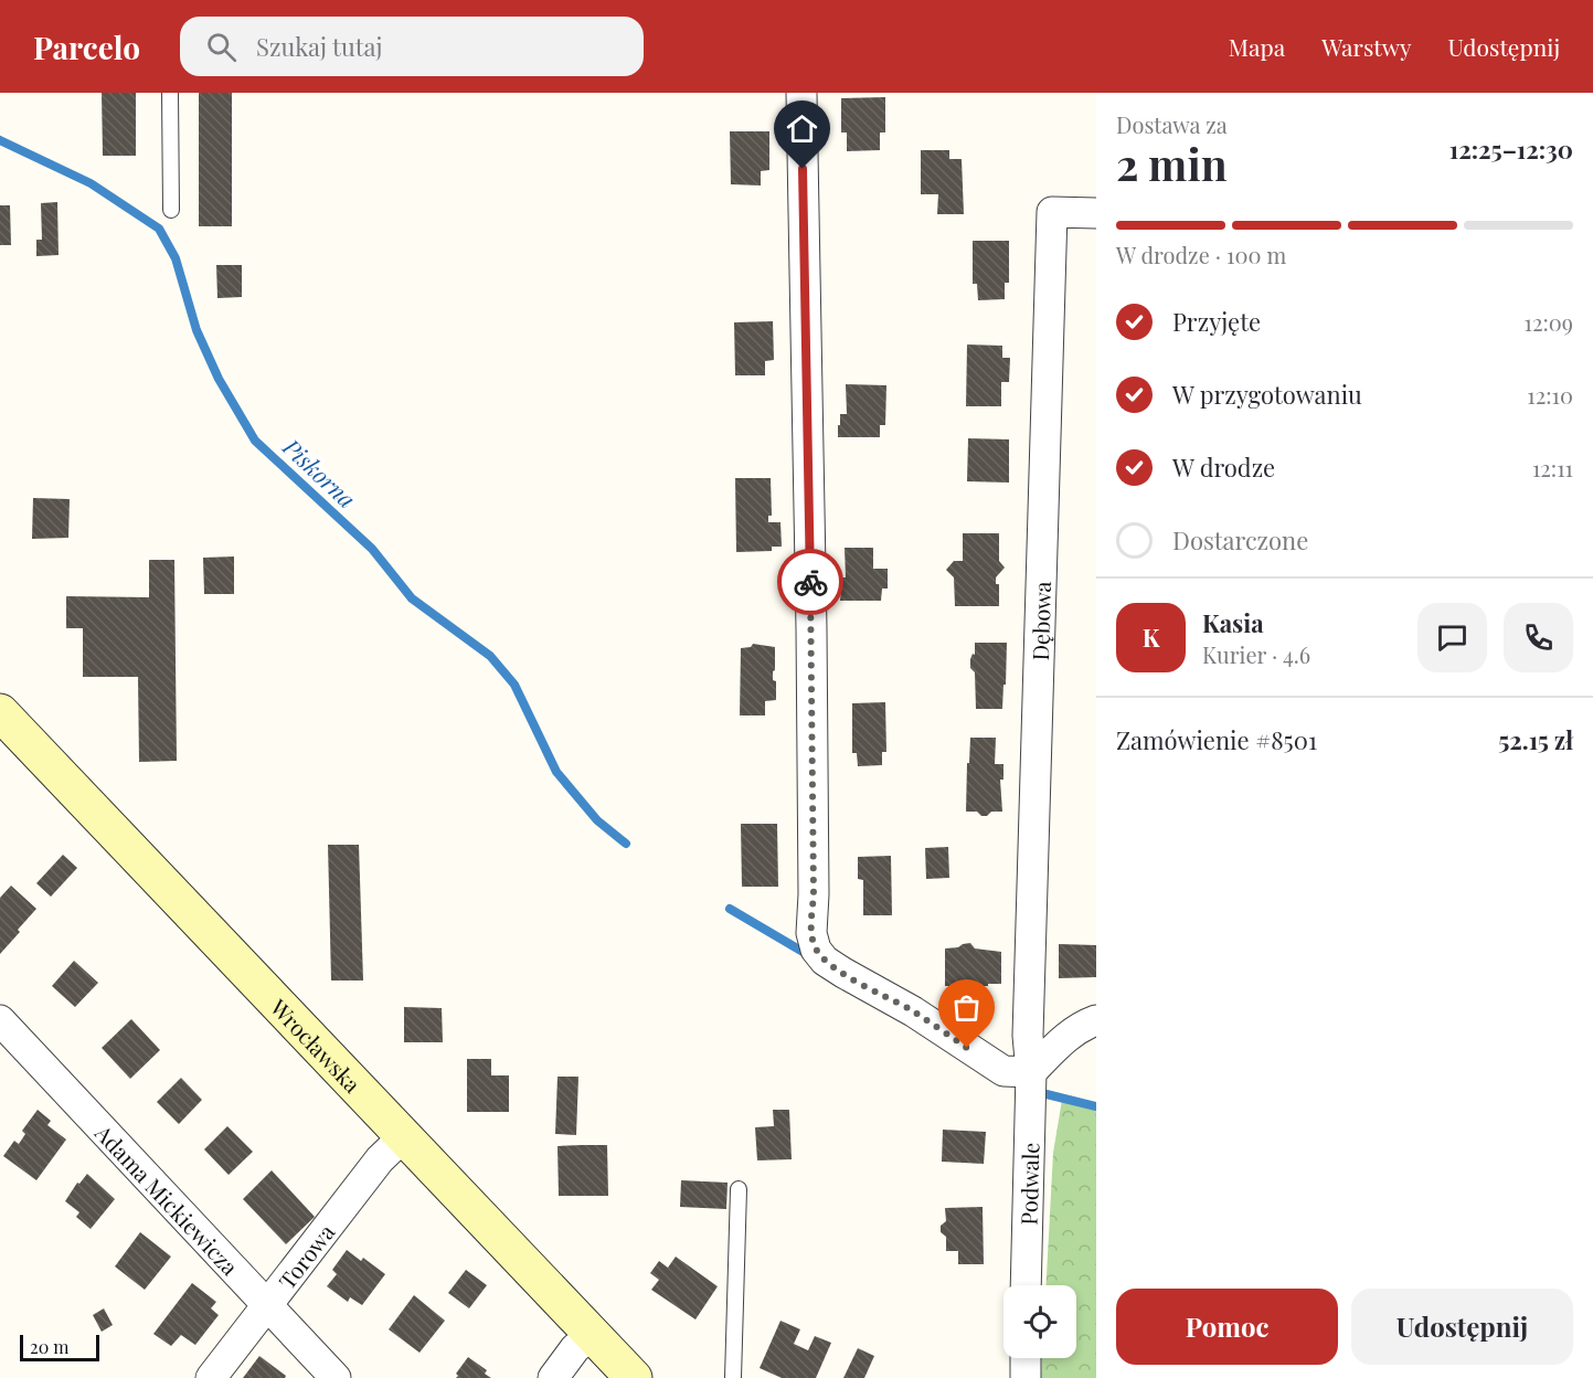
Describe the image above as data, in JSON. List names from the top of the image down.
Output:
{
  "streets": {
    "main road": ["Wrocławska"],
    "street": [
      "Dębowa",
      "Podwale",
      "Adama Mickiewicza",
      "Torowa"
    ]
  },
  "crossings": [
    ["Dębowa", "Podwale"],
    ["Wrocławska", "Torowa"],
    ["Adama Mickiewicza", "Torowa"]
  ],
  "water": ["Piskorna"],
  "scale_bar": "20 m",
  "page": {
    "header": "Parcelo",
    "search": "Szukaj tutaj",
    "nav": ["Mapa", "Warstwy", "Udostępnij"],
    "heading": ["2 min", "Dostawa za", "12:25–12:30"],
    "panel": [
      "Kasia",
      "Kurier · 4.6",
      "Zamówienie #8501",
      "52.15 zł"
    ],
    "bar": "W drodze · 100 m",
    "list": [
      ["Przyjęte", "12:09"],
      ["W przygotowaniu", "12:10"],
      ["W drodze", "12:11"],
      "Dostarczone"
    ],
    "round": "K",
    "buttons": ["Pomoc", "Udostępnij"],
    "scale": "20 m"
  }
}
